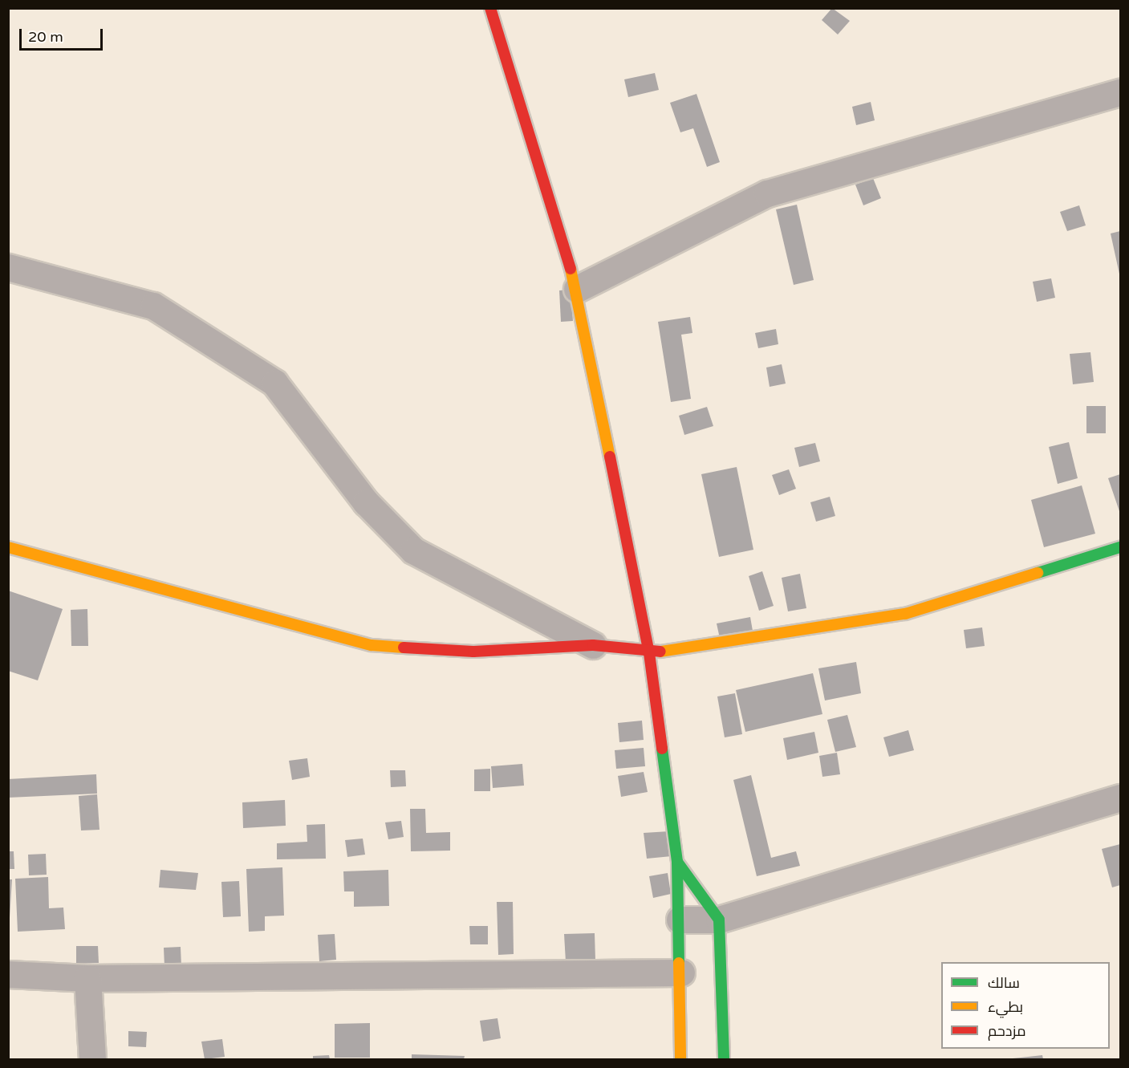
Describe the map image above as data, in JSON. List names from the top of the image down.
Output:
{
  "legend": ["سالك", "بطيء", "مزدحم"],
  "scale_bar": "20 m"
}
